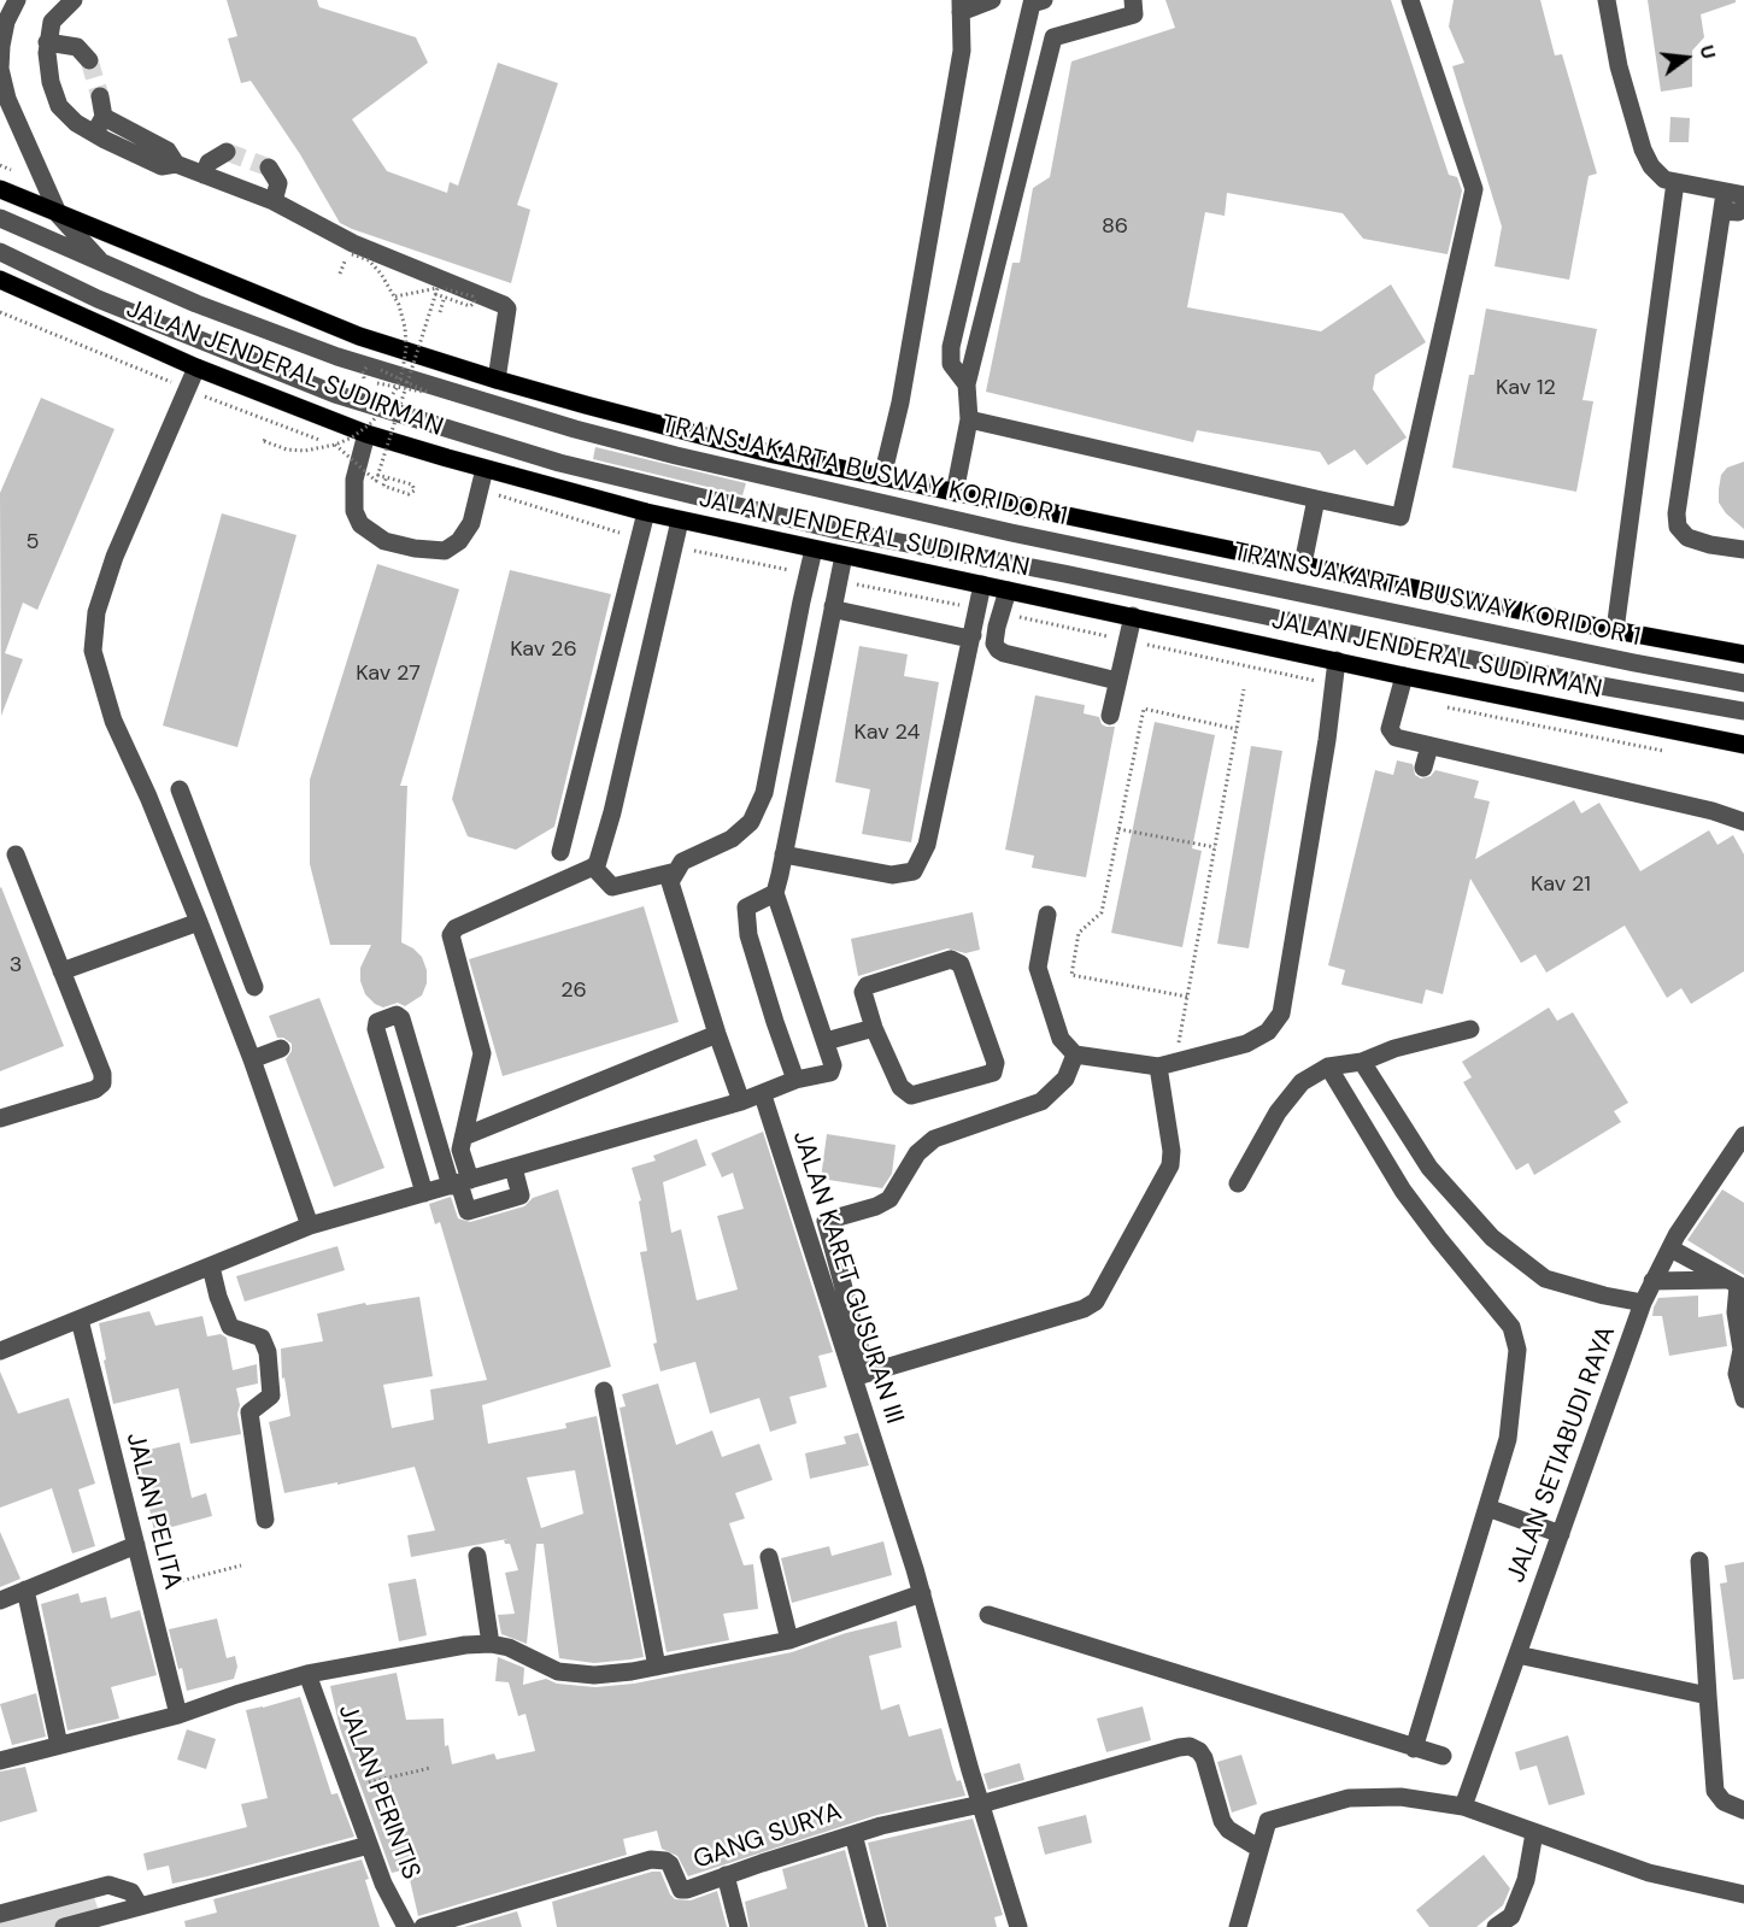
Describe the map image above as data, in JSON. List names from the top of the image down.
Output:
{
  "streets": {
    "main road": ["JALAN JENDERAL SUDIRMAN"],
    "street": [
      "TRANSJAKARTA BUSWAY KORIDOR 1",
      "JALAN KARET GUSURAN III",
      "JALAN SETIABUDI RAYA",
      "JALAN PELITA",
      "JALAN PERINTIS",
      "GANG SURYA"
    ]
  },
  "crossings": [
    ["JALAN KARET GUSURAN III", "GANG SURYA"]
  ],
  "house_numbers": [
    "86",
    "Kav 12",
    "5",
    "Kav 26",
    "Kav 27",
    "Kav 24",
    "Kav 21",
    "3",
    "26"
  ],
  "north": "right"
}
